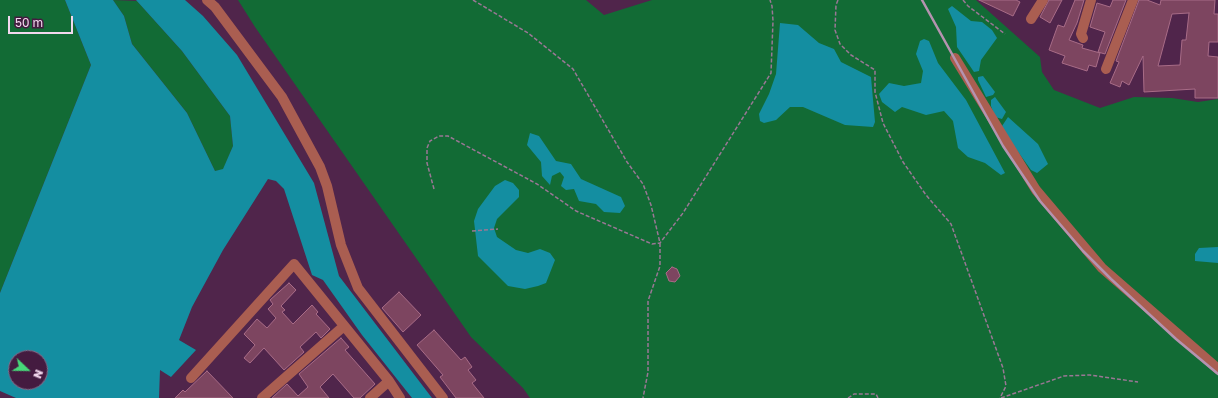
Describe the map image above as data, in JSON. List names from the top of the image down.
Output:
{
  "scale_bar": "50 m",
  "north": "right"
}
